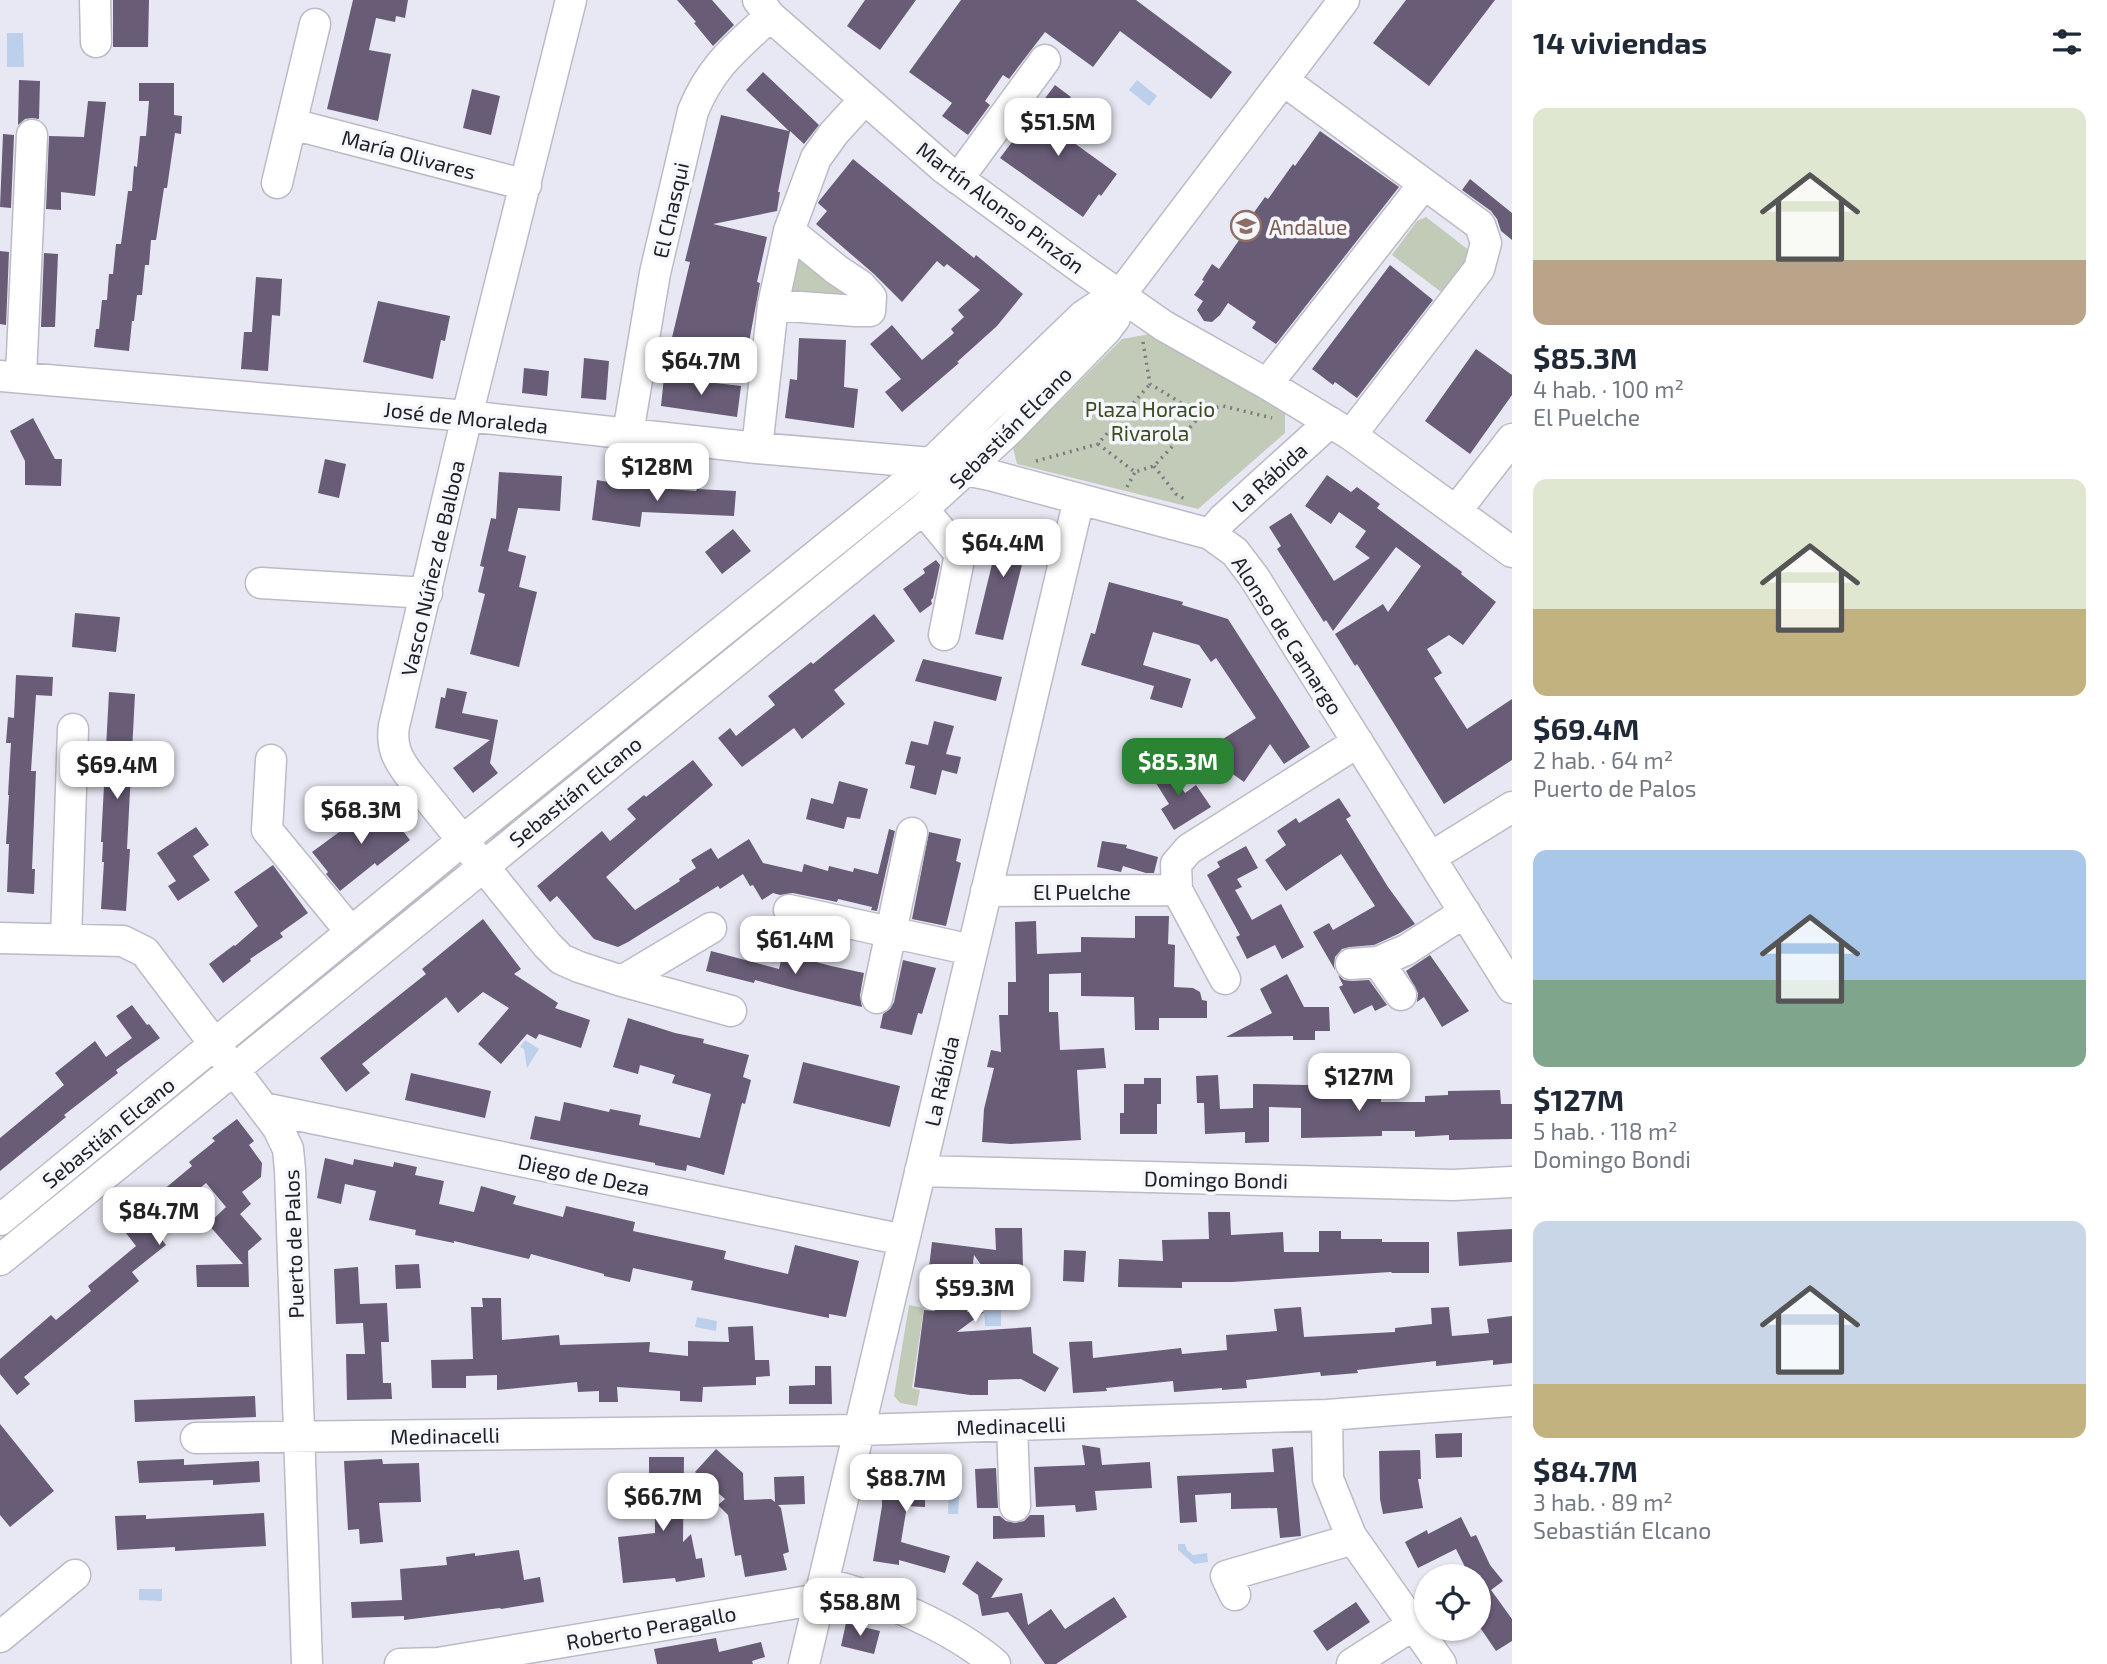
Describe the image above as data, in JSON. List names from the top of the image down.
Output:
{
  "streets": {
    "street": [
      "María Olivares",
      "Martín Alonso Pinzón",
      "El Chasqui",
      "José de Moraleda",
      "Sebastián Elcano",
      "La Rábida",
      "Vasco Núñez de Balboa",
      "Alonso de Camargo",
      "El Puelche",
      "Diego de Deza",
      "Domingo Bondi",
      "Puerto de Palos",
      "Medinacelli",
      "Roberto Peragallo"
    ]
  },
  "crossings": [
    ["María Olivares", "Vasco Núñez de Balboa"],
    ["Martín Alonso Pinzón", "El Chasqui"],
    ["Martín Alonso Pinzón", "Sebastián Elcano"],
    ["Martín Alonso Pinzón", "La Rábida"],
    ["El Chasqui", "José de Moraleda"],
    ["José de Moraleda", "Sebastián Elcano"],
    ["José de Moraleda", "Vasco Núñez de Balboa"],
    ["José de Moraleda", "Alonso de Camargo"],
    ["Sebastián Elcano", "Vasco Núñez de Balboa"],
    ["Sebastián Elcano", "Alonso de Camargo"],
    ["Sebastián Elcano", "Puerto de Palos"],
    ["La Rábida", "Alonso de Camargo"],
    ["La Rábida", "El Puelche"],
    ["La Rábida", "Diego de Deza"],
    ["La Rábida", "Domingo Bondi"],
    ["La Rábida", "Medinacelli"],
    ["La Rábida", "Roberto Peragallo"],
    ["Diego de Deza", "Puerto de Palos"],
    ["Puerto de Palos", "Medinacelli"]
  ],
  "parks": ["Plaza Horacio Rivarola"],
  "places": {
    "school or university": ["Andalue"]
  },
  "page": {
    "heading": "14 viviendas",
    "list": [
      {
        "name": "$85.3M",
        "note": "4 hab. · 100 m² · El Puelche"
      },
      {
        "name": "$69.4M",
        "note": "2 hab. · 64 m² · Puerto de Palos"
      },
      {
        "name": "$127M",
        "note": "5 hab. · 118 m² · Domingo Bondi"
      },
      {
        "name": "$84.7M",
        "note": "3 hab. · 89 m² · Sebastián Elcano"
      }
    ],
    "price": [
      "$51.5M",
      "$64.7M",
      "$128M",
      "$64.4M",
      "$85.3M",
      "$69.4M",
      "$68.3M",
      "$61.4M",
      "$127M",
      "$84.7M",
      "$59.3M",
      "$88.7M",
      "$66.7M",
      "$58.8M"
    ]
  }
}
